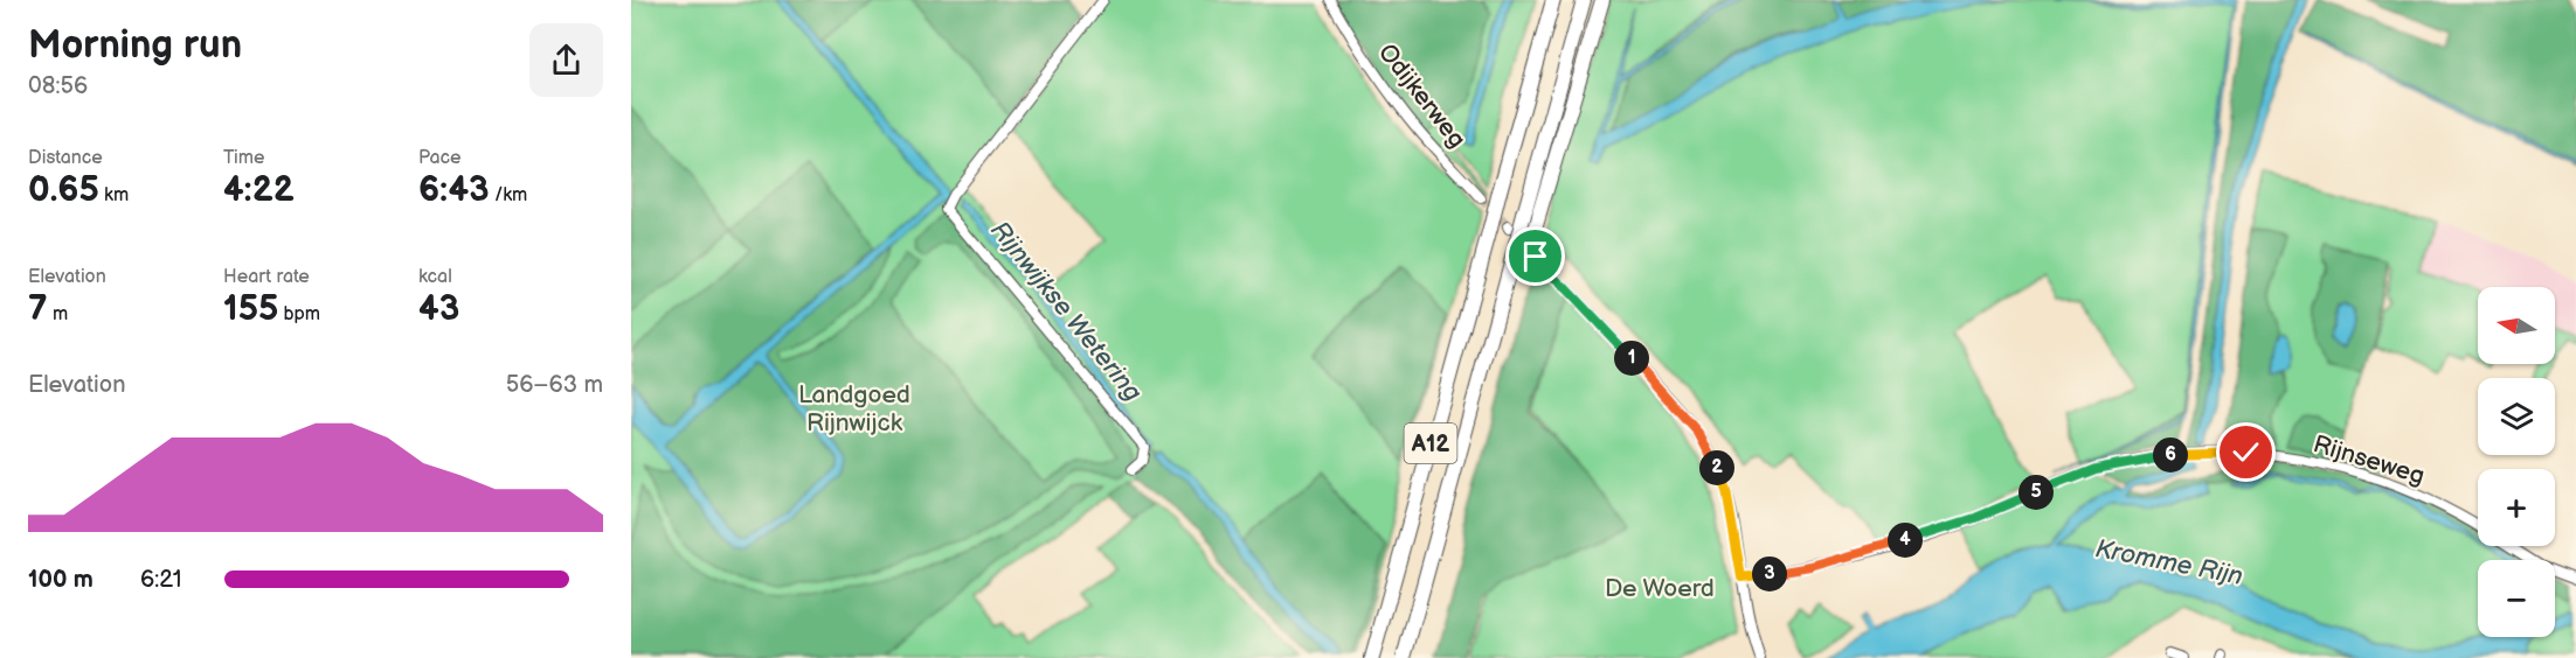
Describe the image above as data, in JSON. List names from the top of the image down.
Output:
{
  "streets": {
    "highway": ["A12"],
    "street": ["Odijkerweg", "Rijnseweg"]
  },
  "water": ["Rijnwijkse Wetering", "Kromme Rijn"],
  "parks": ["Landgoed Rijnwijck", "De Woerd"],
  "north": "left",
  "page": {
    "heading": ["Morning run", "08:56"],
    "stats": [
      ["Distance", "0.65 km"],
      ["Time", "4:22"],
      ["Pace", "6:43 /km"],
      ["Elevation", "7 m"],
      ["Heart rate", "155 bpm"],
      ["kcal", "43"]
    ],
    "map_buttons": ["+", "−"],
    "pins": [
      "1",
      "6",
      "2",
      "5",
      "4",
      "3"
    ],
    "chart": ["Elevation", "56–63 m"],
    "list": [
      {
        "name": "100 m",
        "note": "6:21"
      }
    ]
  }
}
